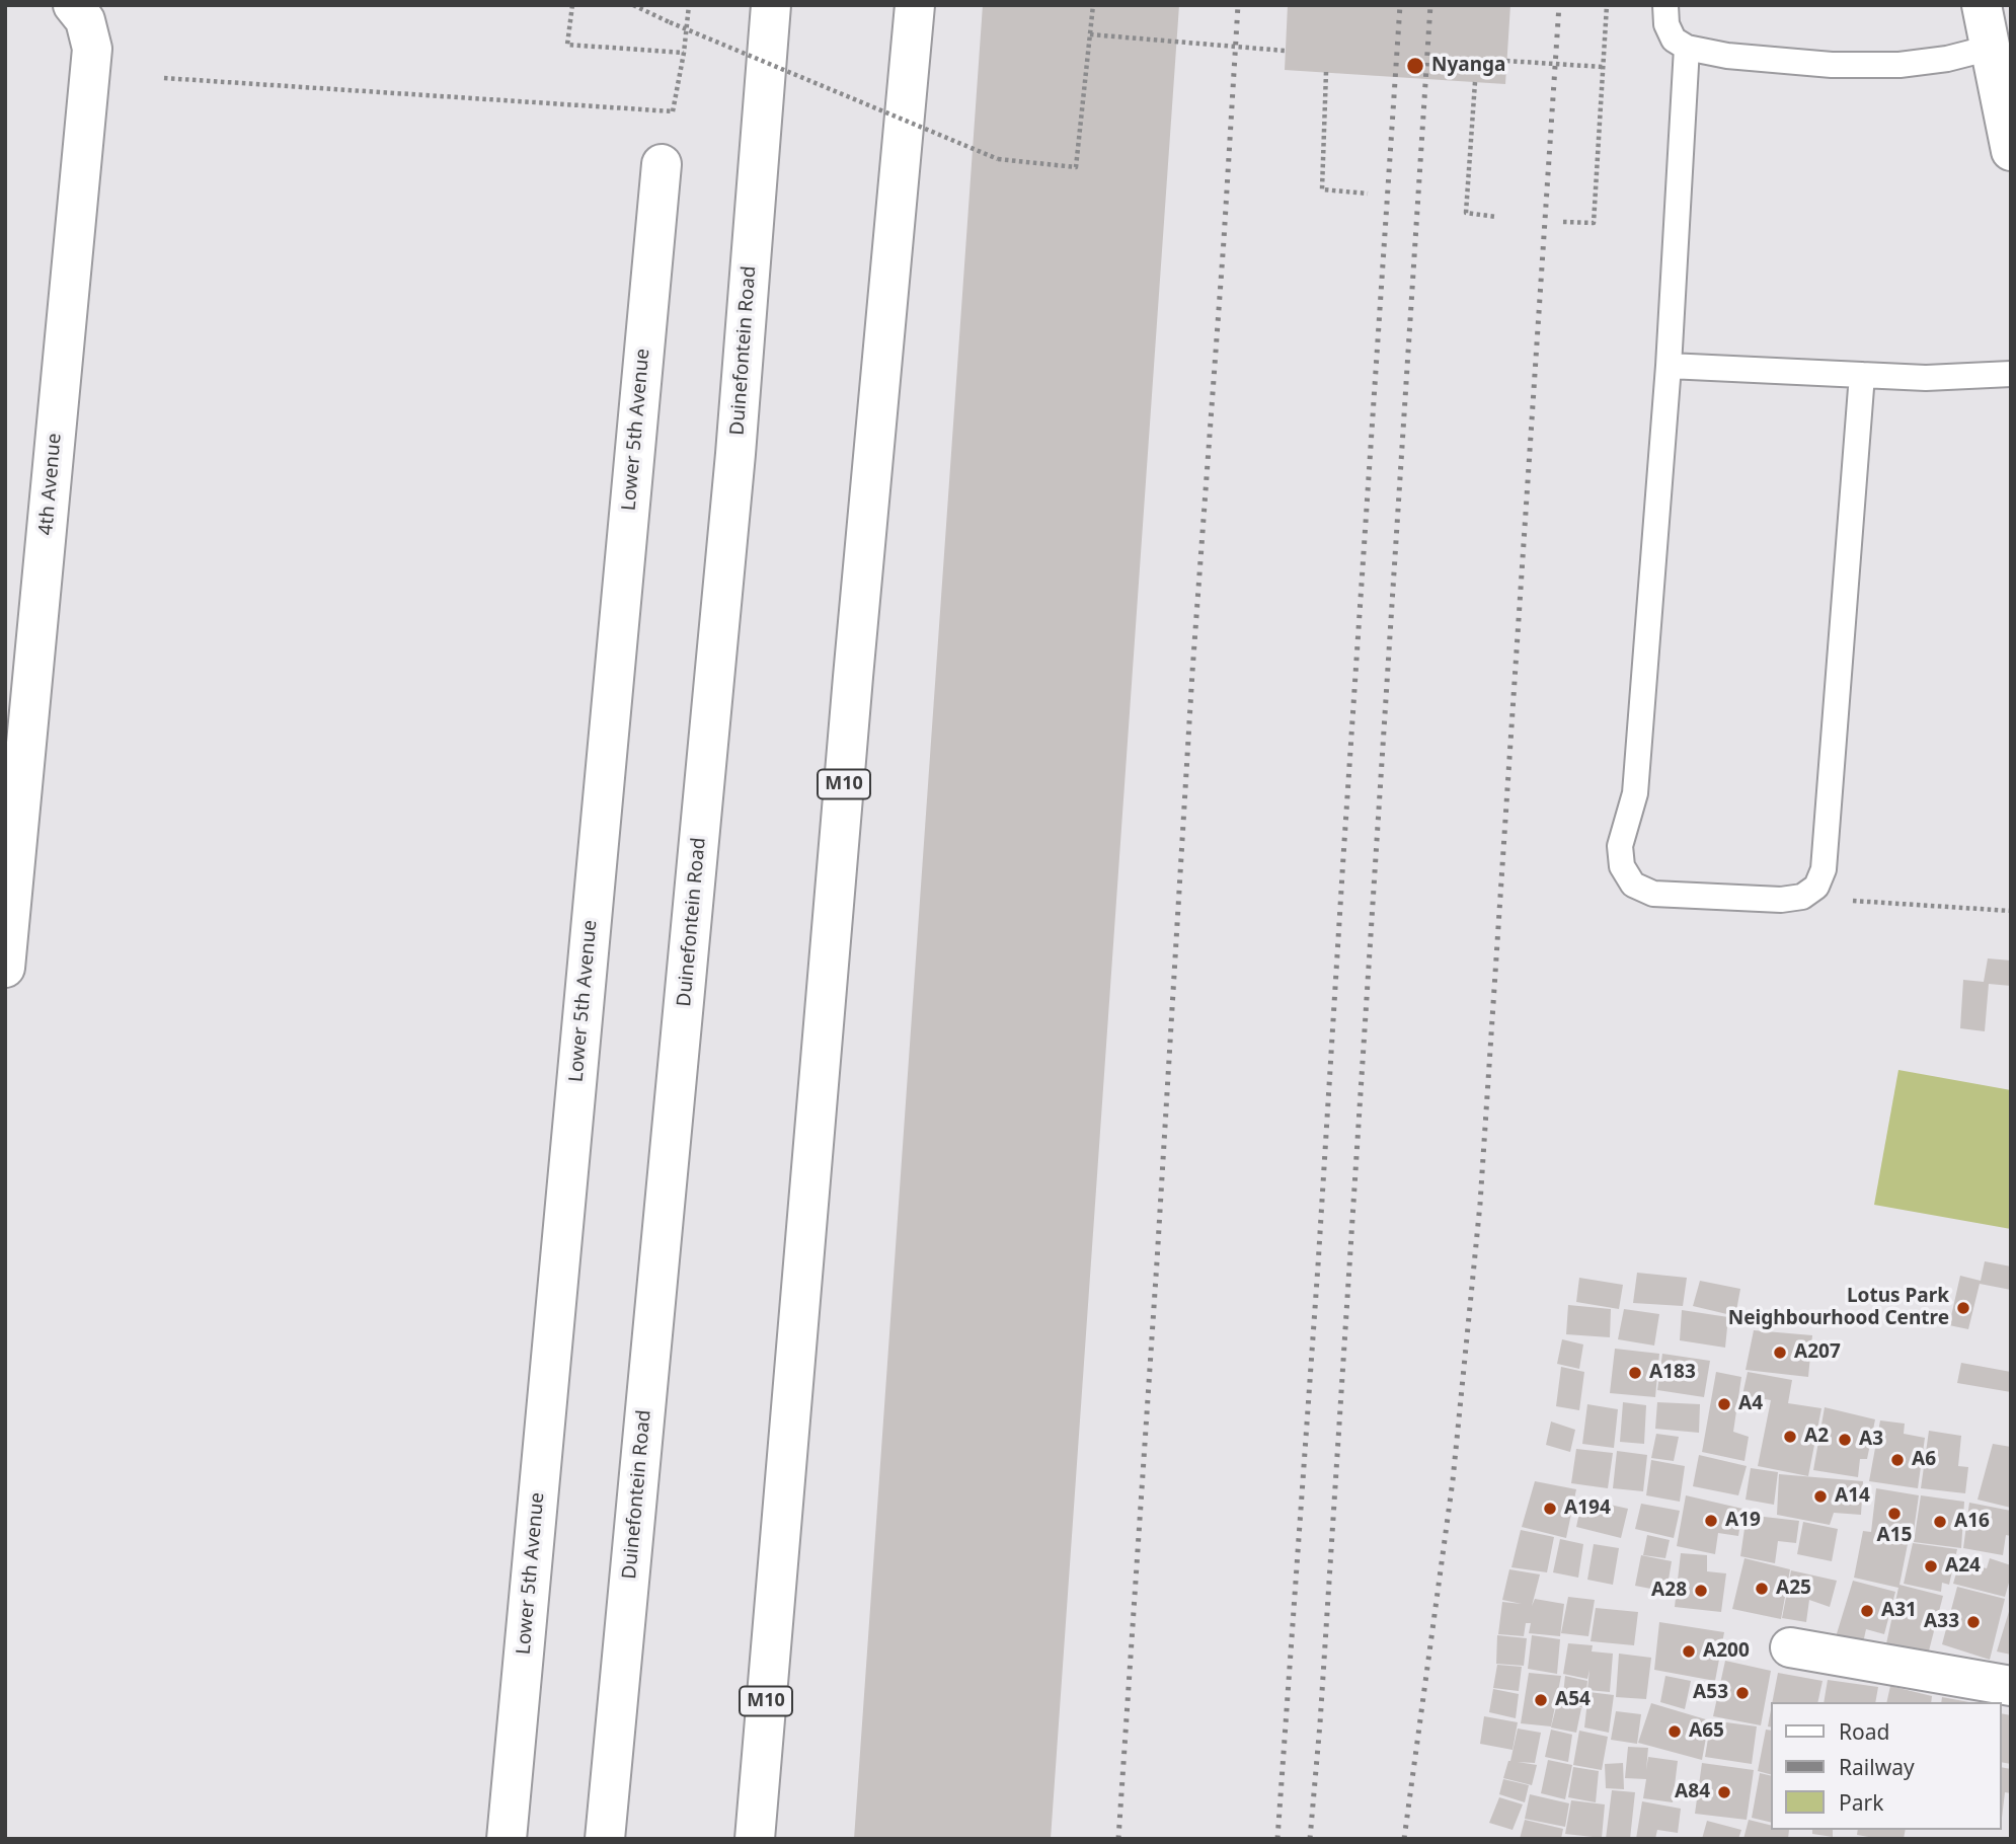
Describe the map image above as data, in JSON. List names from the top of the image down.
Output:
{
  "streets": {
    "main road": [
      "Duinefontein Road",
      "Lower 5th Avenue",
      "4th Avenue",
      "M10"
    ]
  },
  "places": [
    "Nyanga",
    "Lotus Park Neighbourhood Centre",
    "A207",
    "A183",
    "A4",
    "A2",
    "A3",
    "A6",
    "A14",
    "A194",
    "A15",
    "A19",
    "A16",
    "A24",
    "A25",
    "A28",
    "A31",
    "A33",
    "A200",
    "A53",
    "A54",
    "A65",
    "A84"
  ],
  "legend": ["Road", "Railway", "Park"]
}
